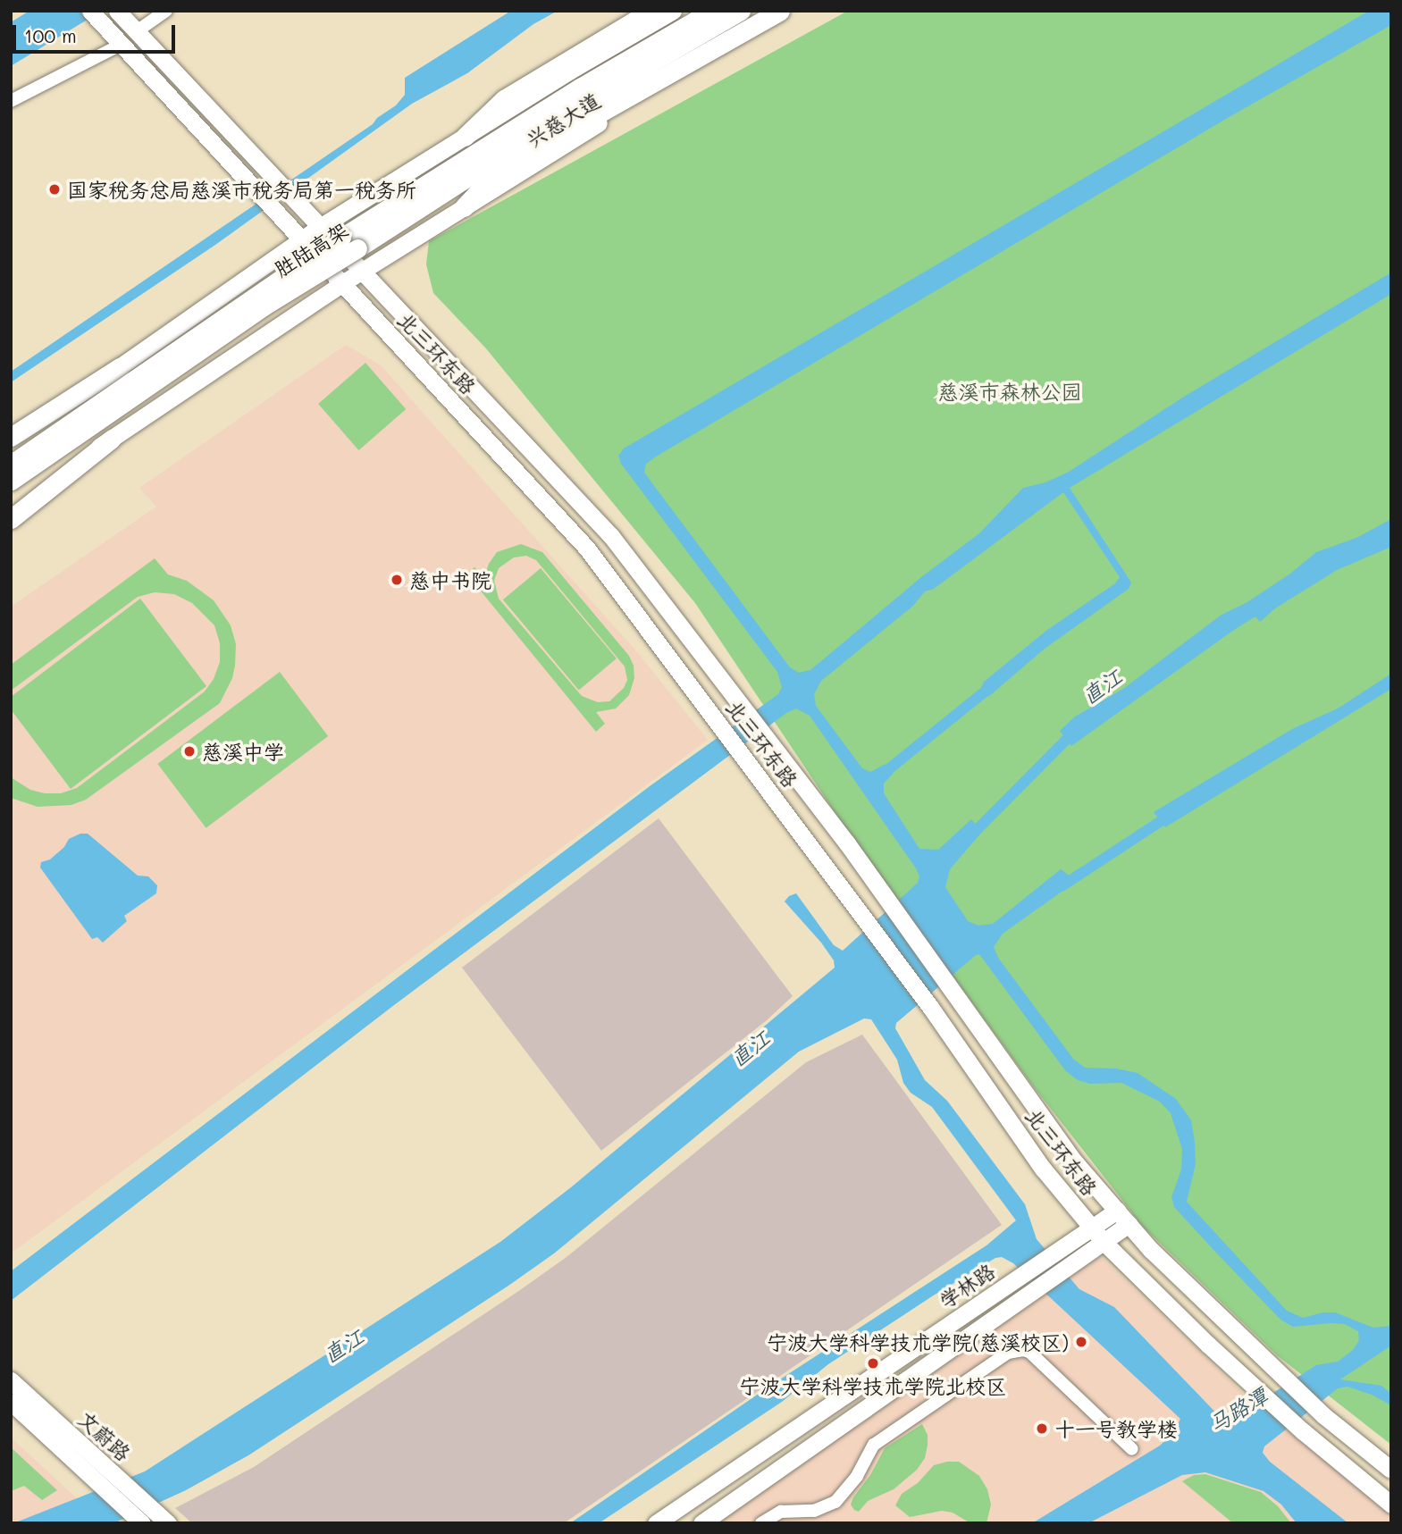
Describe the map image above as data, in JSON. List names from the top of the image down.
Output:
{
  "streets": {
    "highway": ["胜陆高架"],
    "main road": [
      "兴慈大道",
      "北三环东路",
      "学林路",
      "文蔚路"
    ]
  },
  "crossings": [
    ["兴慈大道", "北三环东路"],
    ["北三环东路", "学林路"]
  ],
  "water": ["直江", "马路潭"],
  "parks": ["慈溪市森林公园"],
  "places": [
    "国家税务总局慈溪市税务局第一税务所",
    "慈中书院",
    "慈溪中学",
    "宁波大学科学技术学院(慈溪校区)",
    "宁波大学科学技术学院北校区",
    "十一号教学楼"
  ],
  "scale_bar": "100 m"
}
